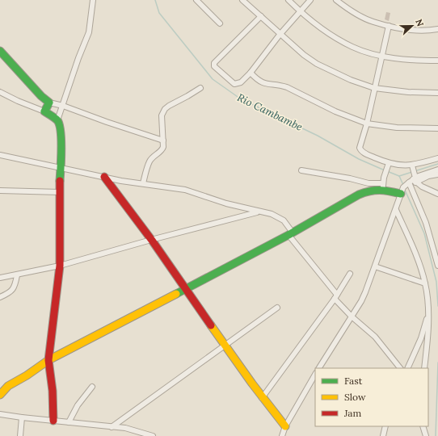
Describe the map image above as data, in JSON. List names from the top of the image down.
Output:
{
  "water": ["Rio Cambambe"],
  "legend": ["Fast", "Slow", "Jam"],
  "north": "right"
}
